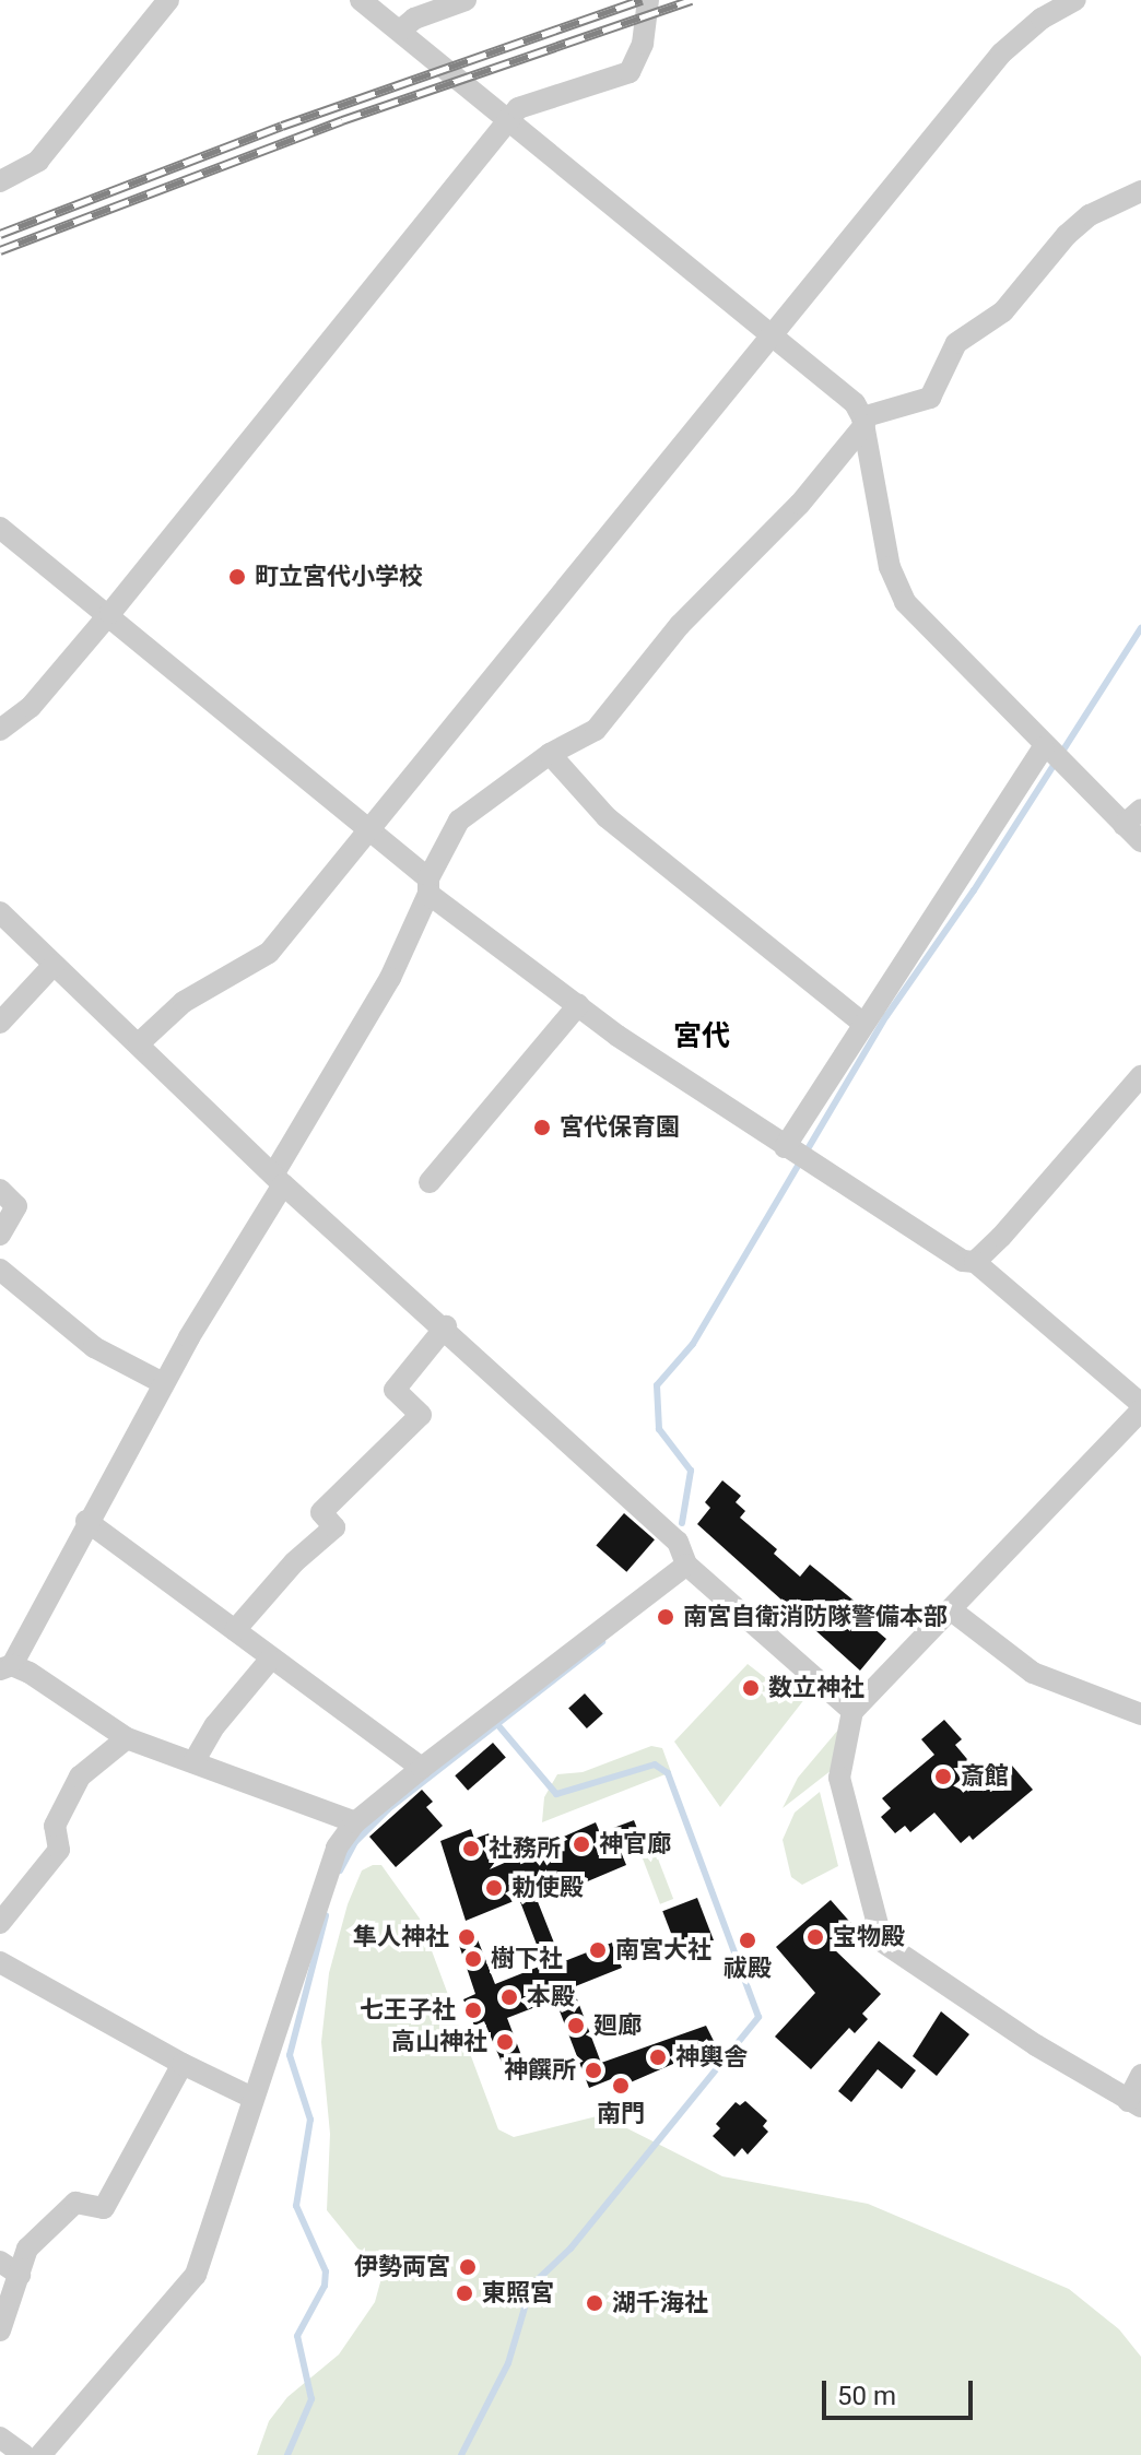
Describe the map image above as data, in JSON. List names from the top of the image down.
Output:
{
  "districts": ["宮代"],
  "places": [
    "町立宮代小学校",
    "宮代保育園",
    "南宮自衛消防隊警備本部",
    "数立神社",
    "斎館",
    "神官廊",
    "社務所",
    "勅使殿",
    "隼人神社",
    "宝物殿",
    "祓殿",
    "南宮大社",
    "樹下社",
    "本殿",
    "七王子社",
    "廻廊",
    "高山神社",
    "神輿舎",
    "神饌所",
    "南門",
    "伊勢両宮",
    "東照宮",
    "湖千海社"
  ],
  "scale_bar": "50 m"
}
